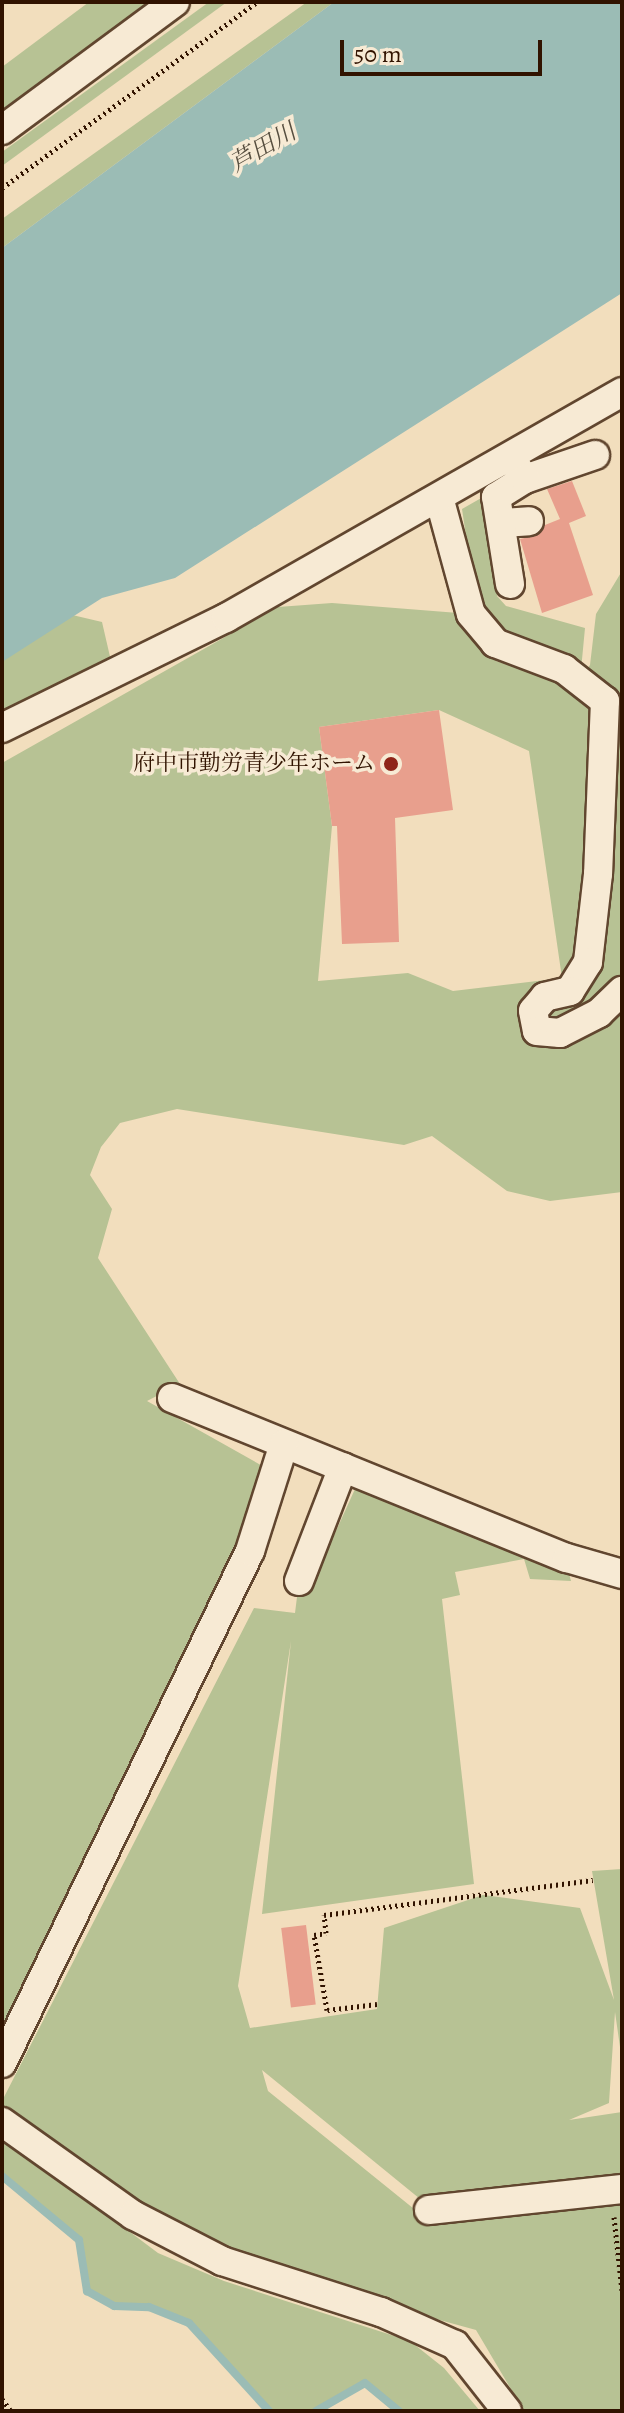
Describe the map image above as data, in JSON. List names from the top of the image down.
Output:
{
  "water": ["芦田川"],
  "places": ["府中市勤労青少年ホーム"],
  "scale_bar": "50 m"
}
